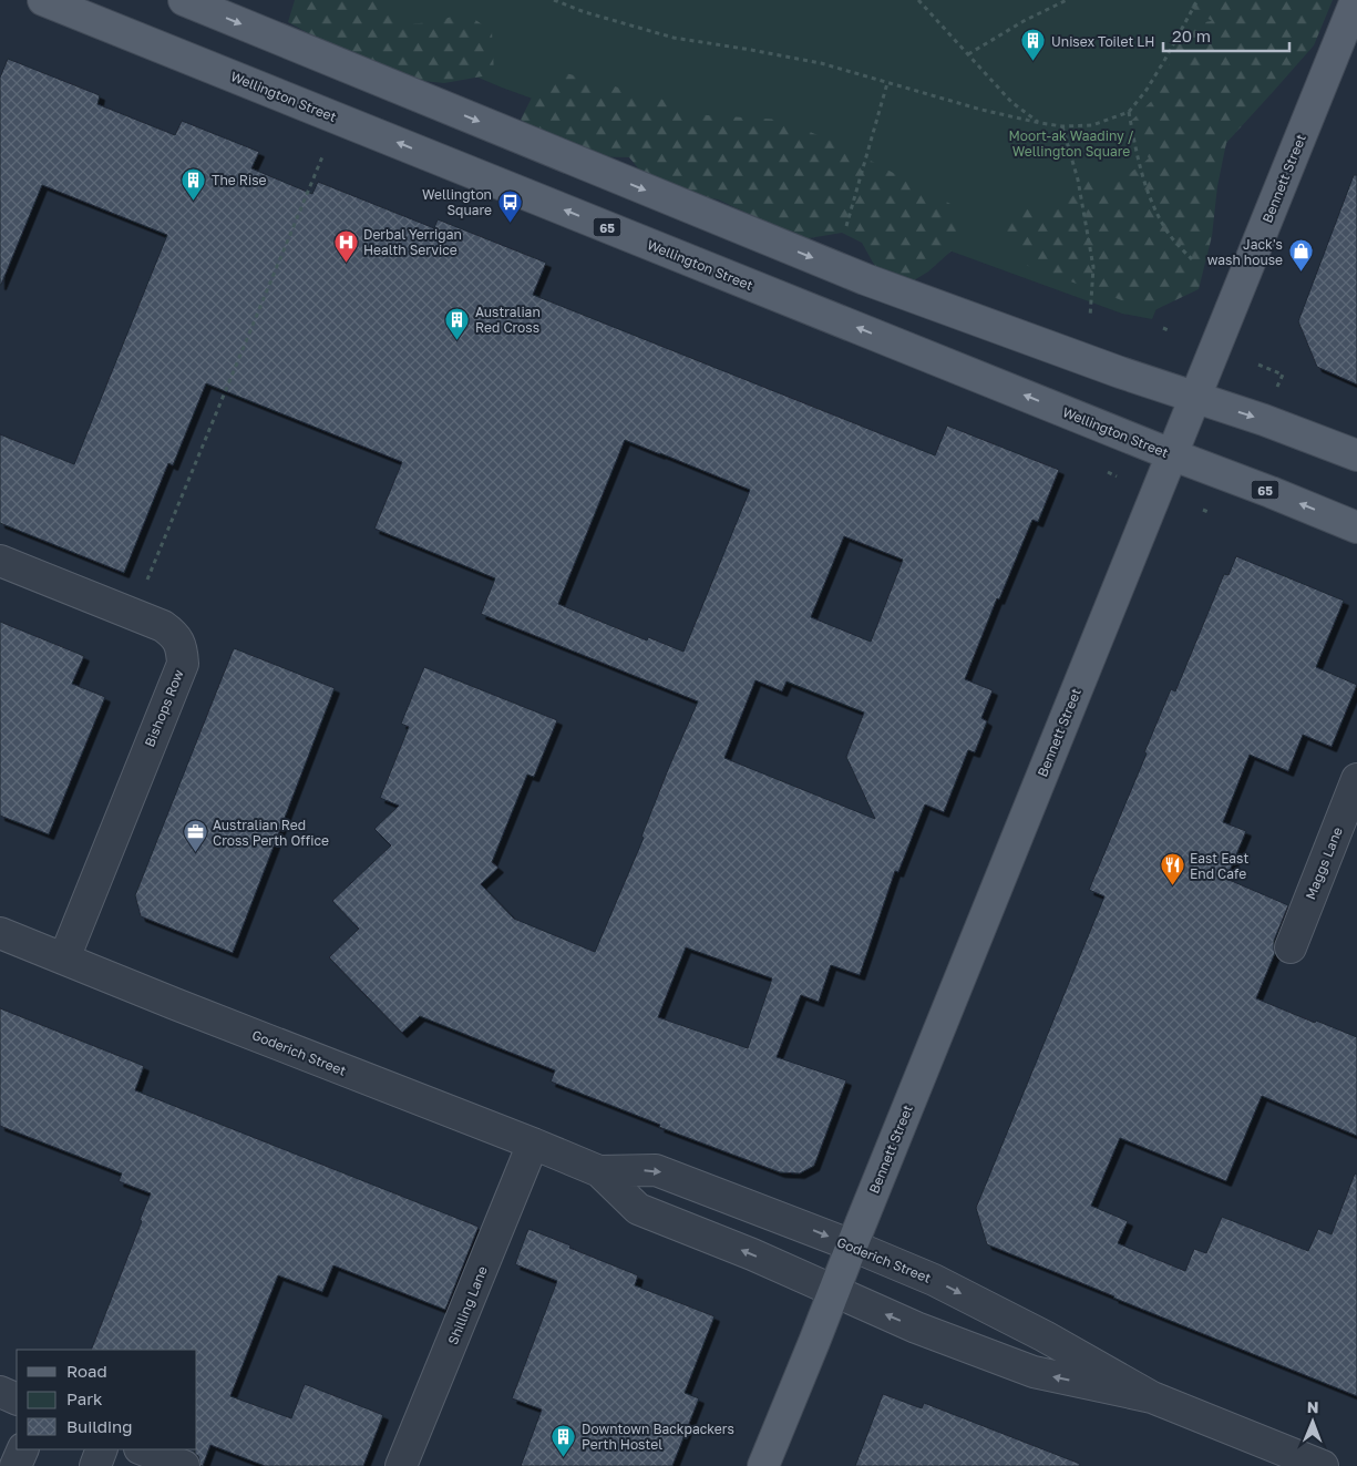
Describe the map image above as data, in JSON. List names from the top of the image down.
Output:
{
  "streets": {
    "main road": ["Wellington Street", "Bennett Street", "65"],
    "street": [
      "Bishops Row",
      "Maggs Lane",
      "Goderich Street",
      "Shilling Lane"
    ]
  },
  "crossings": [
    ["Wellington Street", "Bennett Street"],
    ["Bennett Street", "Goderich Street"],
    ["Bishops Row", "Goderich Street"],
    ["Goderich Street", "Shilling Lane"]
  ],
  "parks": ["Moort-ak Waadiny / Wellington Square"],
  "places": {
    "building": [
      "Unisex Toilet LH",
      "The Rise",
      "Australian Red Cross",
      "Downtown Backpackers Perth Hostel"
    ],
    "bus stop": ["Wellington Square"],
    "hospital": ["Derbal Yerrigan Health Service"],
    "shop": ["Jack's wash house"],
    "office": ["Australian Red Cross Perth Office"],
    "restaurant": ["East East End Cafe"]
  },
  "legend": ["Road", "Park", "Building"],
  "scale_bar": "20 m",
  "north": "top"
}
